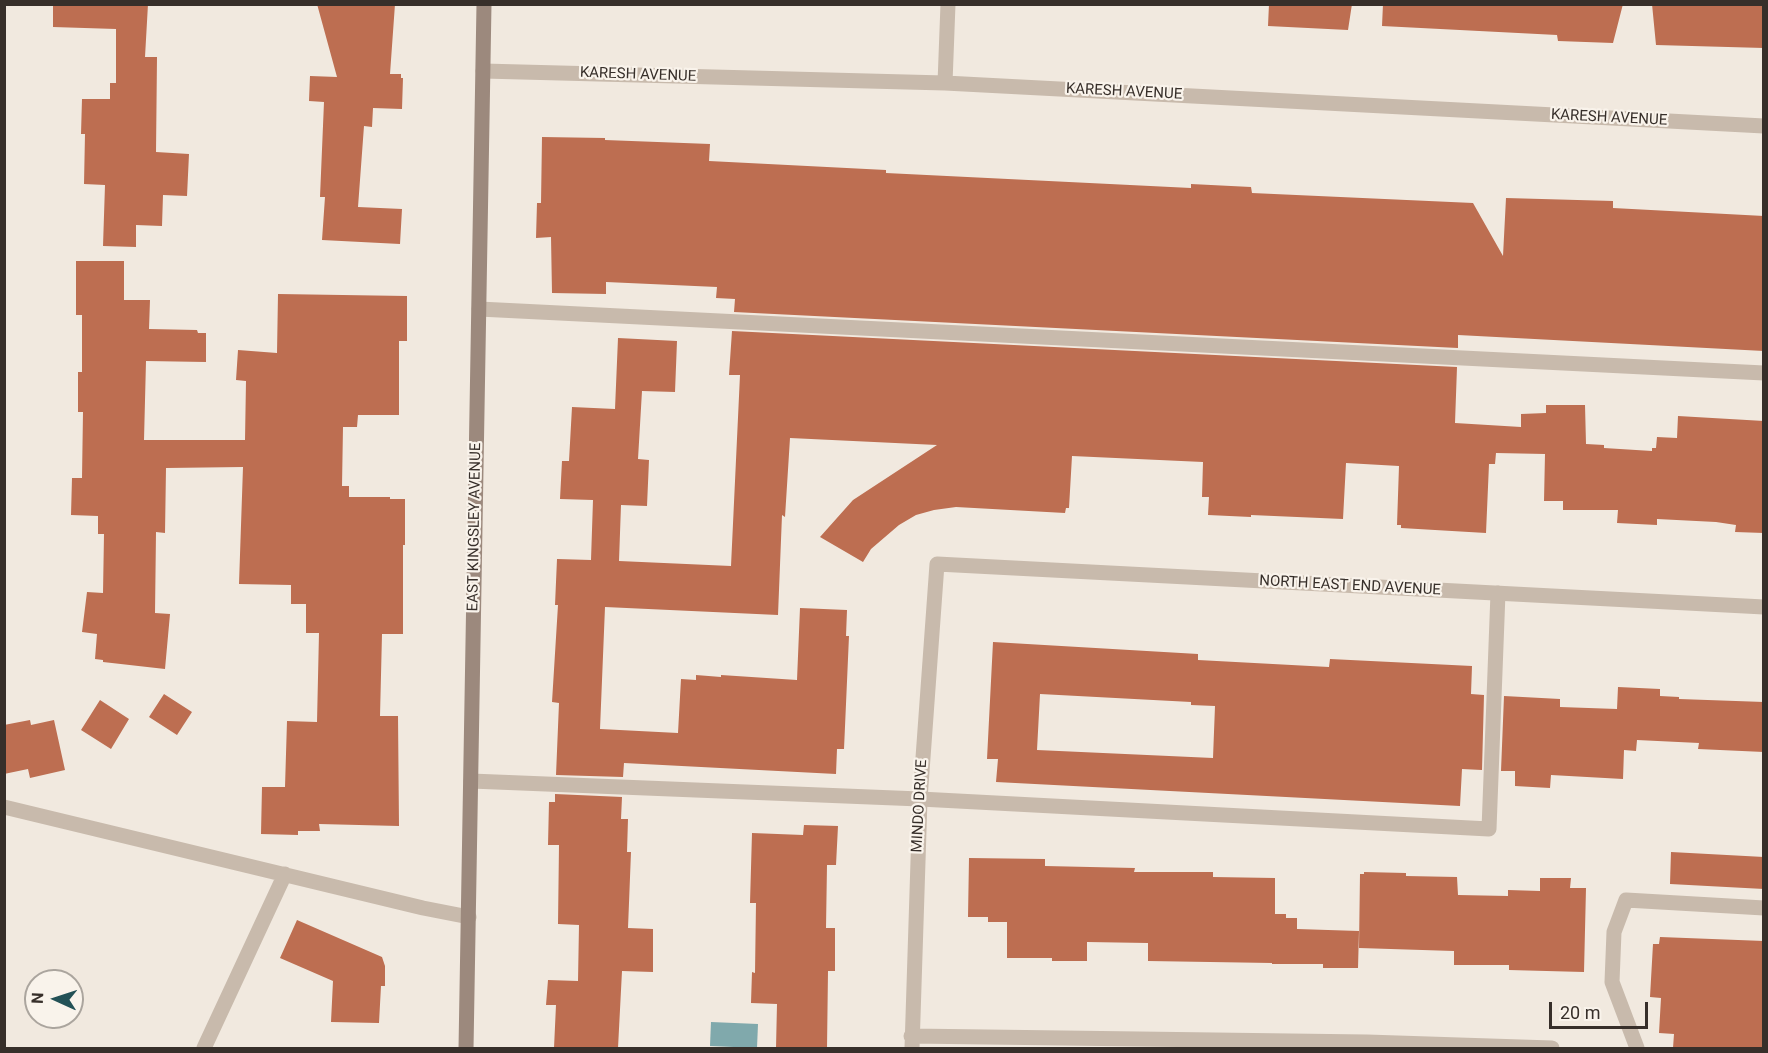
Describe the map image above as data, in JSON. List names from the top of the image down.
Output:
{
  "streets": {
    "street": [
      "KARESH AVENUE",
      "EAST KINGSLEY AVENUE",
      "NORTH EAST END AVENUE",
      "MINDO DRIVE"
    ]
  },
  "crossings": [
    ["KARESH AVENUE", "EAST KINGSLEY AVENUE"],
    ["NORTH EAST END AVENUE", "MINDO DRIVE"]
  ],
  "scale_bar": "20 m",
  "north": "left"
}
